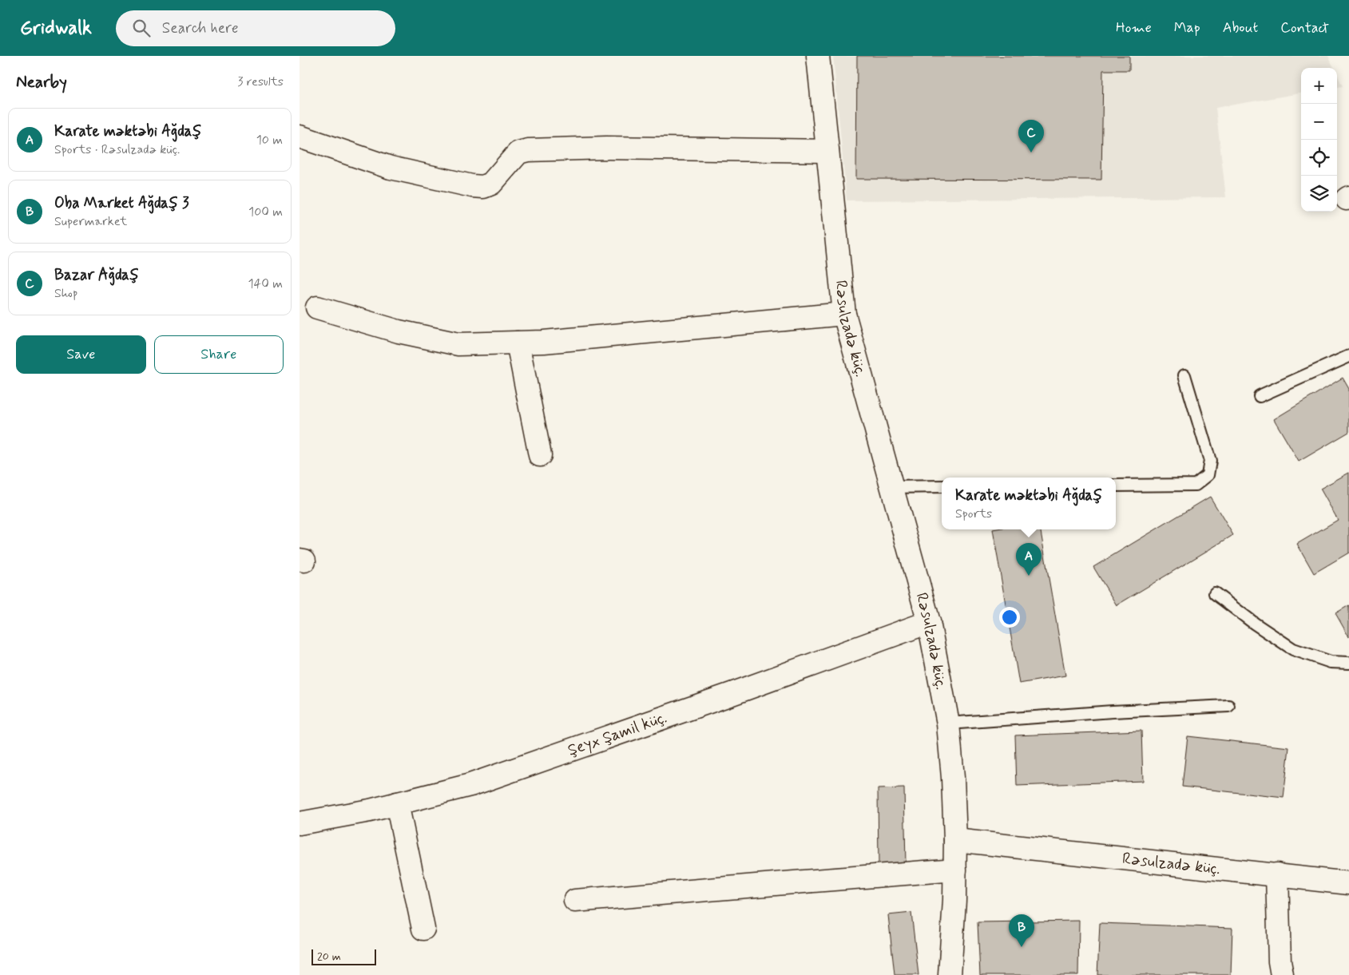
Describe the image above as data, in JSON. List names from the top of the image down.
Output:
{
  "streets": {
    "street": ["Rəsulzadə küç.", "Şeyx Şamil küç."]
  },
  "crossings": [
    ["Rəsulzadə küç.", "Şeyx Şamil küç."]
  ],
  "scale_bar": "20 m",
  "page": {
    "header": "Gridwalk",
    "search": "Search here",
    "nav": [
      "Home",
      "Map",
      "About",
      "Contact"
    ],
    "heading": ["Nearby", "3 results"],
    "map_buttons": ["+", "−"],
    "list": [
      {
        "mark": "A",
        "name": "Karate məktəbi Ağdaş",
        "note": "Sports · Rəsulzadə küç.",
        "value": "10 m"
      },
      {
        "mark": "B",
        "name": "Oba Market Ağdaş 3",
        "note": "Supermarket",
        "value": "100 m"
      },
      {
        "mark": "C",
        "name": "Bazar Ağdaş",
        "note": "Shop",
        "value": "140 m"
      }
    ],
    "pins": ["C", "A", "B"],
    "buttons": ["Save", "Share"],
    "popup": ["Karate məktəbi Ağdaş", "Sports"],
    "scale": "20 m"
  }
}
